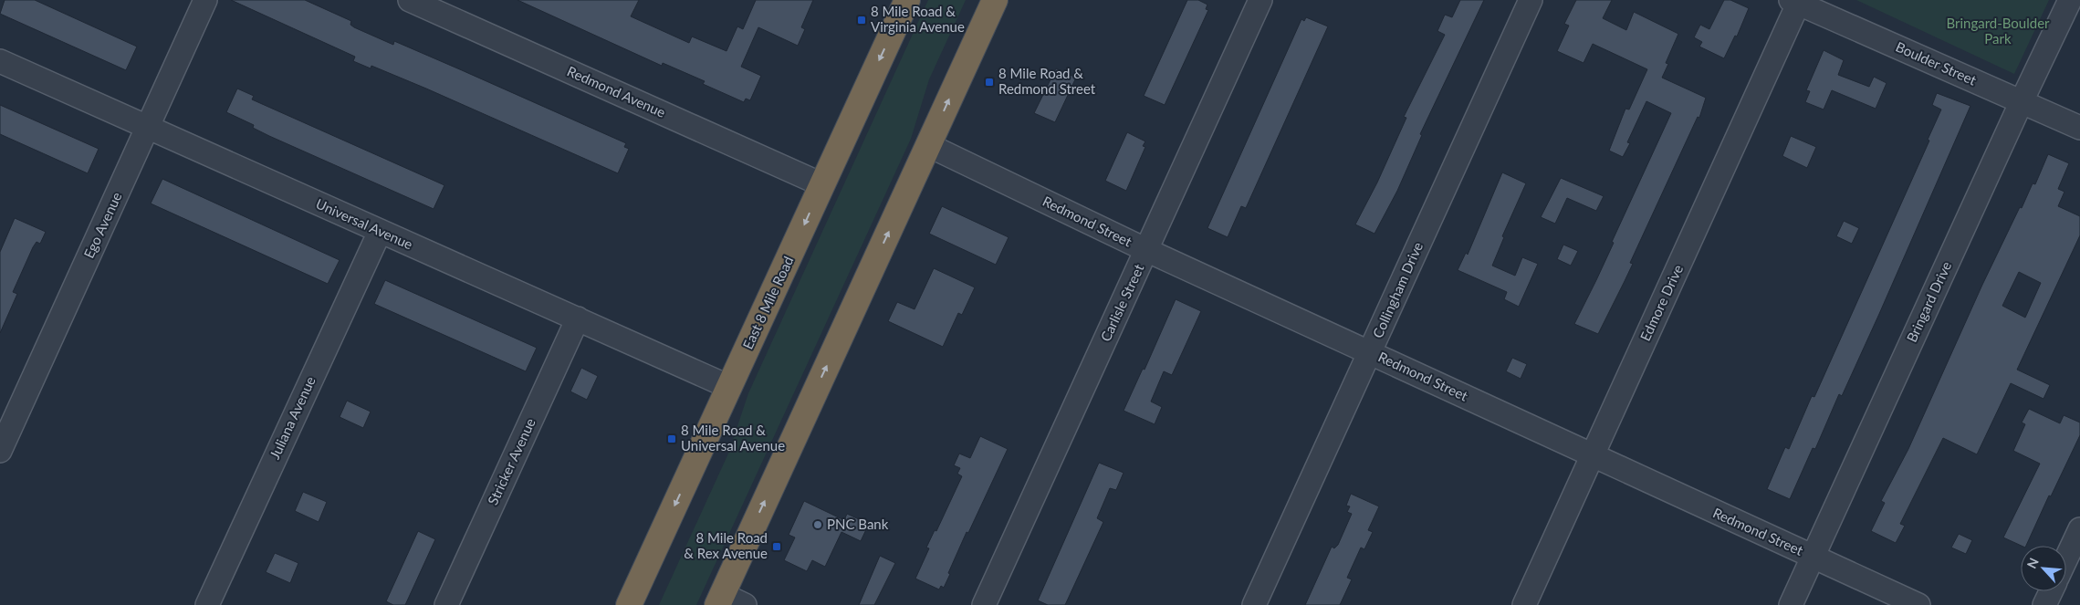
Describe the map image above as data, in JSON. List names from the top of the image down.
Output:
{
  "streets": {
    "highway": ["East 8 Mile Road"],
    "street": [
      "Boulder Street",
      "Redmond Avenue",
      "Redmond Street",
      "Universal Avenue",
      "Ego Avenue",
      "Collingham Drive",
      "Bringard Drive",
      "Carlisle Street",
      "Edmore Drive",
      "Juliana Avenue",
      "Stricker Avenue"
    ]
  },
  "crossings": [
    ["Boulder Street", "Bringard Drive"],
    ["Boulder Street", "Edmore Drive"],
    ["Redmond Avenue", "East 8 Mile Road"],
    ["Redmond Street", "Collingham Drive"],
    ["Redmond Street", "Bringard Drive"],
    ["Redmond Street", "Carlisle Street"],
    ["Redmond Street", "Edmore Drive"],
    ["Universal Avenue", "Ego Avenue"],
    ["Universal Avenue", "East 8 Mile Road"],
    ["Universal Avenue", "Juliana Avenue"],
    ["Universal Avenue", "Stricker Avenue"]
  ],
  "parks": ["Bringard-Boulder Park"],
  "places": {
    "transit": [
      "8 Mile Road & Virginia Avenue",
      "8 Mile Road & Redmond Street",
      "8 Mile Road & Universal Avenue",
      "8 Mile Road & Rex Avenue"
    ],
    "other": ["PNC Bank"]
  },
  "north": "top left"
}
